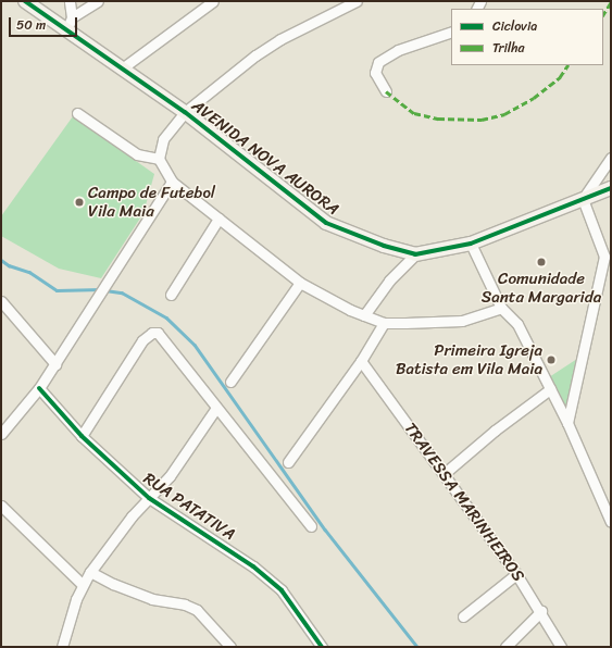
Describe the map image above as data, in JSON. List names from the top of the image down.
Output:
{
  "streets": {
    "street": ["AVENIDA NOVA AURORA", "TRAVESSA MARINHEIROS", "RUA PATATIVA"]
  },
  "places": ["Campo de Futebol Vila Maia", "Comunidade Santa Margarida", "Primeira Igreja Batista em Vila Maia"],
  "legend": ["Ciclovia", "Trilha"],
  "scale_bar": "50 m"
}
